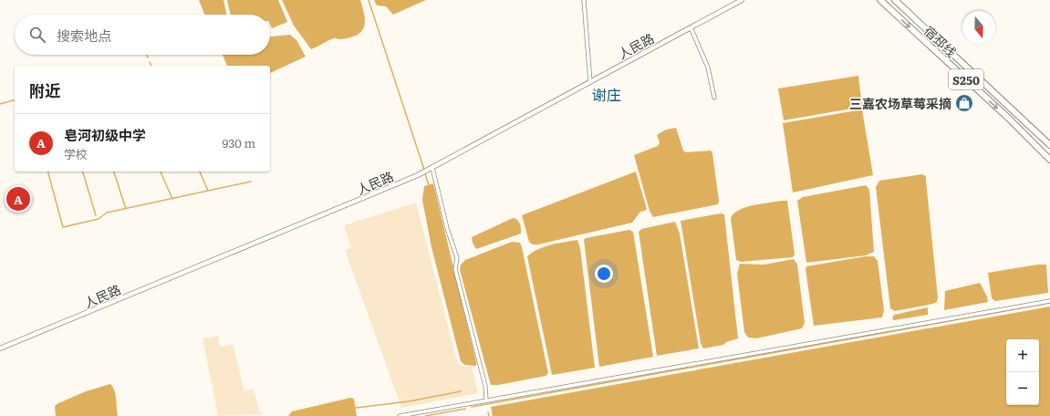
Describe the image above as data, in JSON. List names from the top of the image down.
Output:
{
  "streets": {
    "main road": ["宿邳线", "S250"],
    "street": ["人民路"]
  },
  "districts": ["谢庄"],
  "places": {
    "shop": ["三嘉农场草莓采摘"]
  },
  "north": "bottom",
  "page": {
    "search": "搜索地点",
    "heading": "附近",
    "list": [
      {
        "mark": "A",
        "name": "皂河初级中学",
        "note": "学校",
        "value": "930 m"
      }
    ],
    "pins": "A",
    "map_buttons": ["+", "−"]
  }
}
